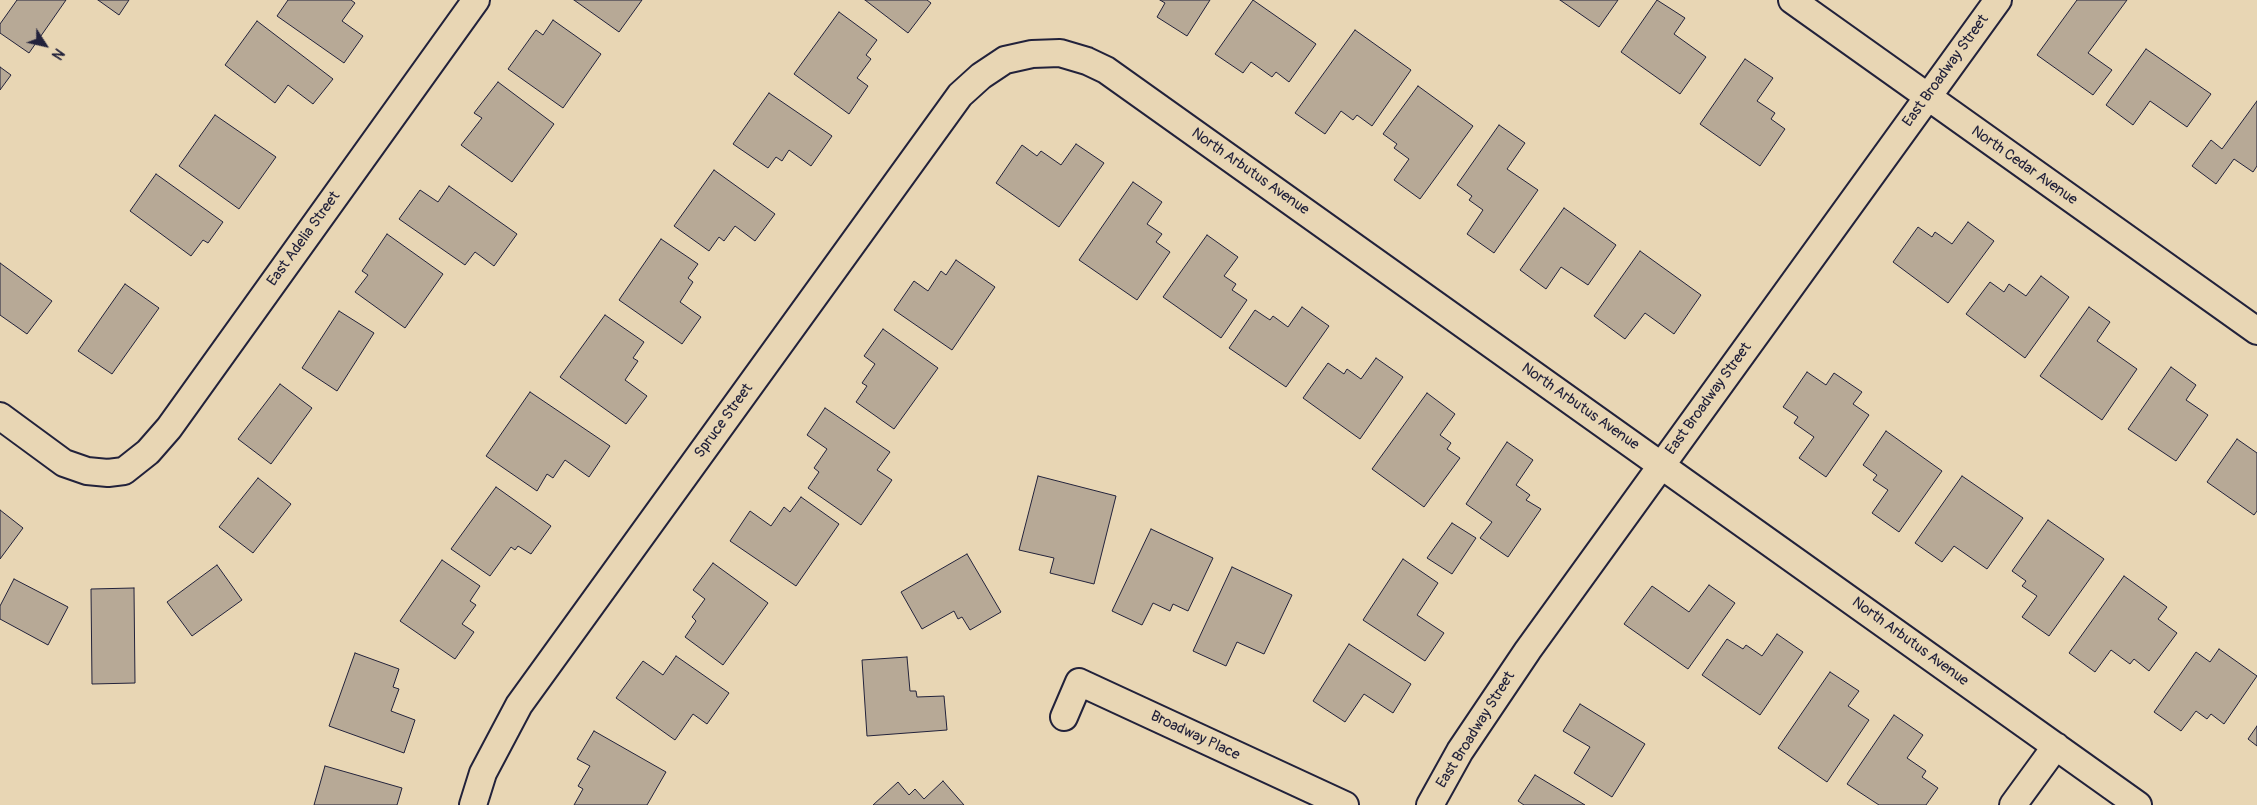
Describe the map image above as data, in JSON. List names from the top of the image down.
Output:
{
  "streets": {
    "street": [
      "East Broadway Street",
      "North Cedar Avenue",
      "North Arbutus Avenue",
      "East Adelia Street",
      "Spruce Street",
      "Broadway Place"
    ]
  },
  "crossings": [
    ["East Broadway Street", "North Cedar Avenue"],
    ["East Broadway Street", "North Arbutus Avenue"],
    ["North Arbutus Avenue", "Spruce Street"]
  ],
  "north": "bottom right"
}
